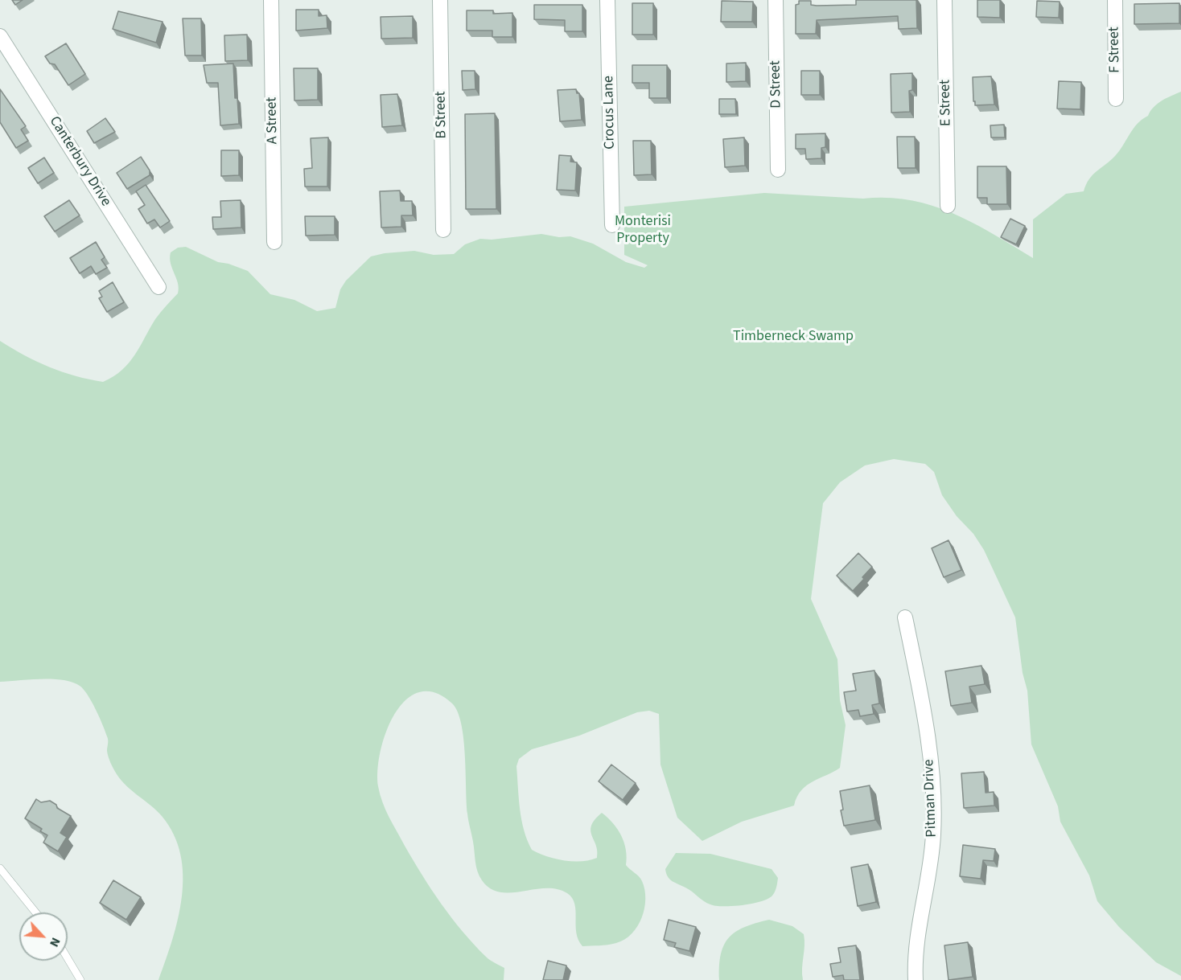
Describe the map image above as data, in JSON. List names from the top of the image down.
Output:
{
  "streets": {
    "street": [
      "F Street",
      "D Street",
      "E Street",
      "Crocus Lane",
      "B Street",
      "A Street",
      "Canterbury Drive",
      "Pitman Drive"
    ]
  },
  "parks": ["Monterisi Property", "Timberneck Swamp"],
  "north": "bottom right"
}
